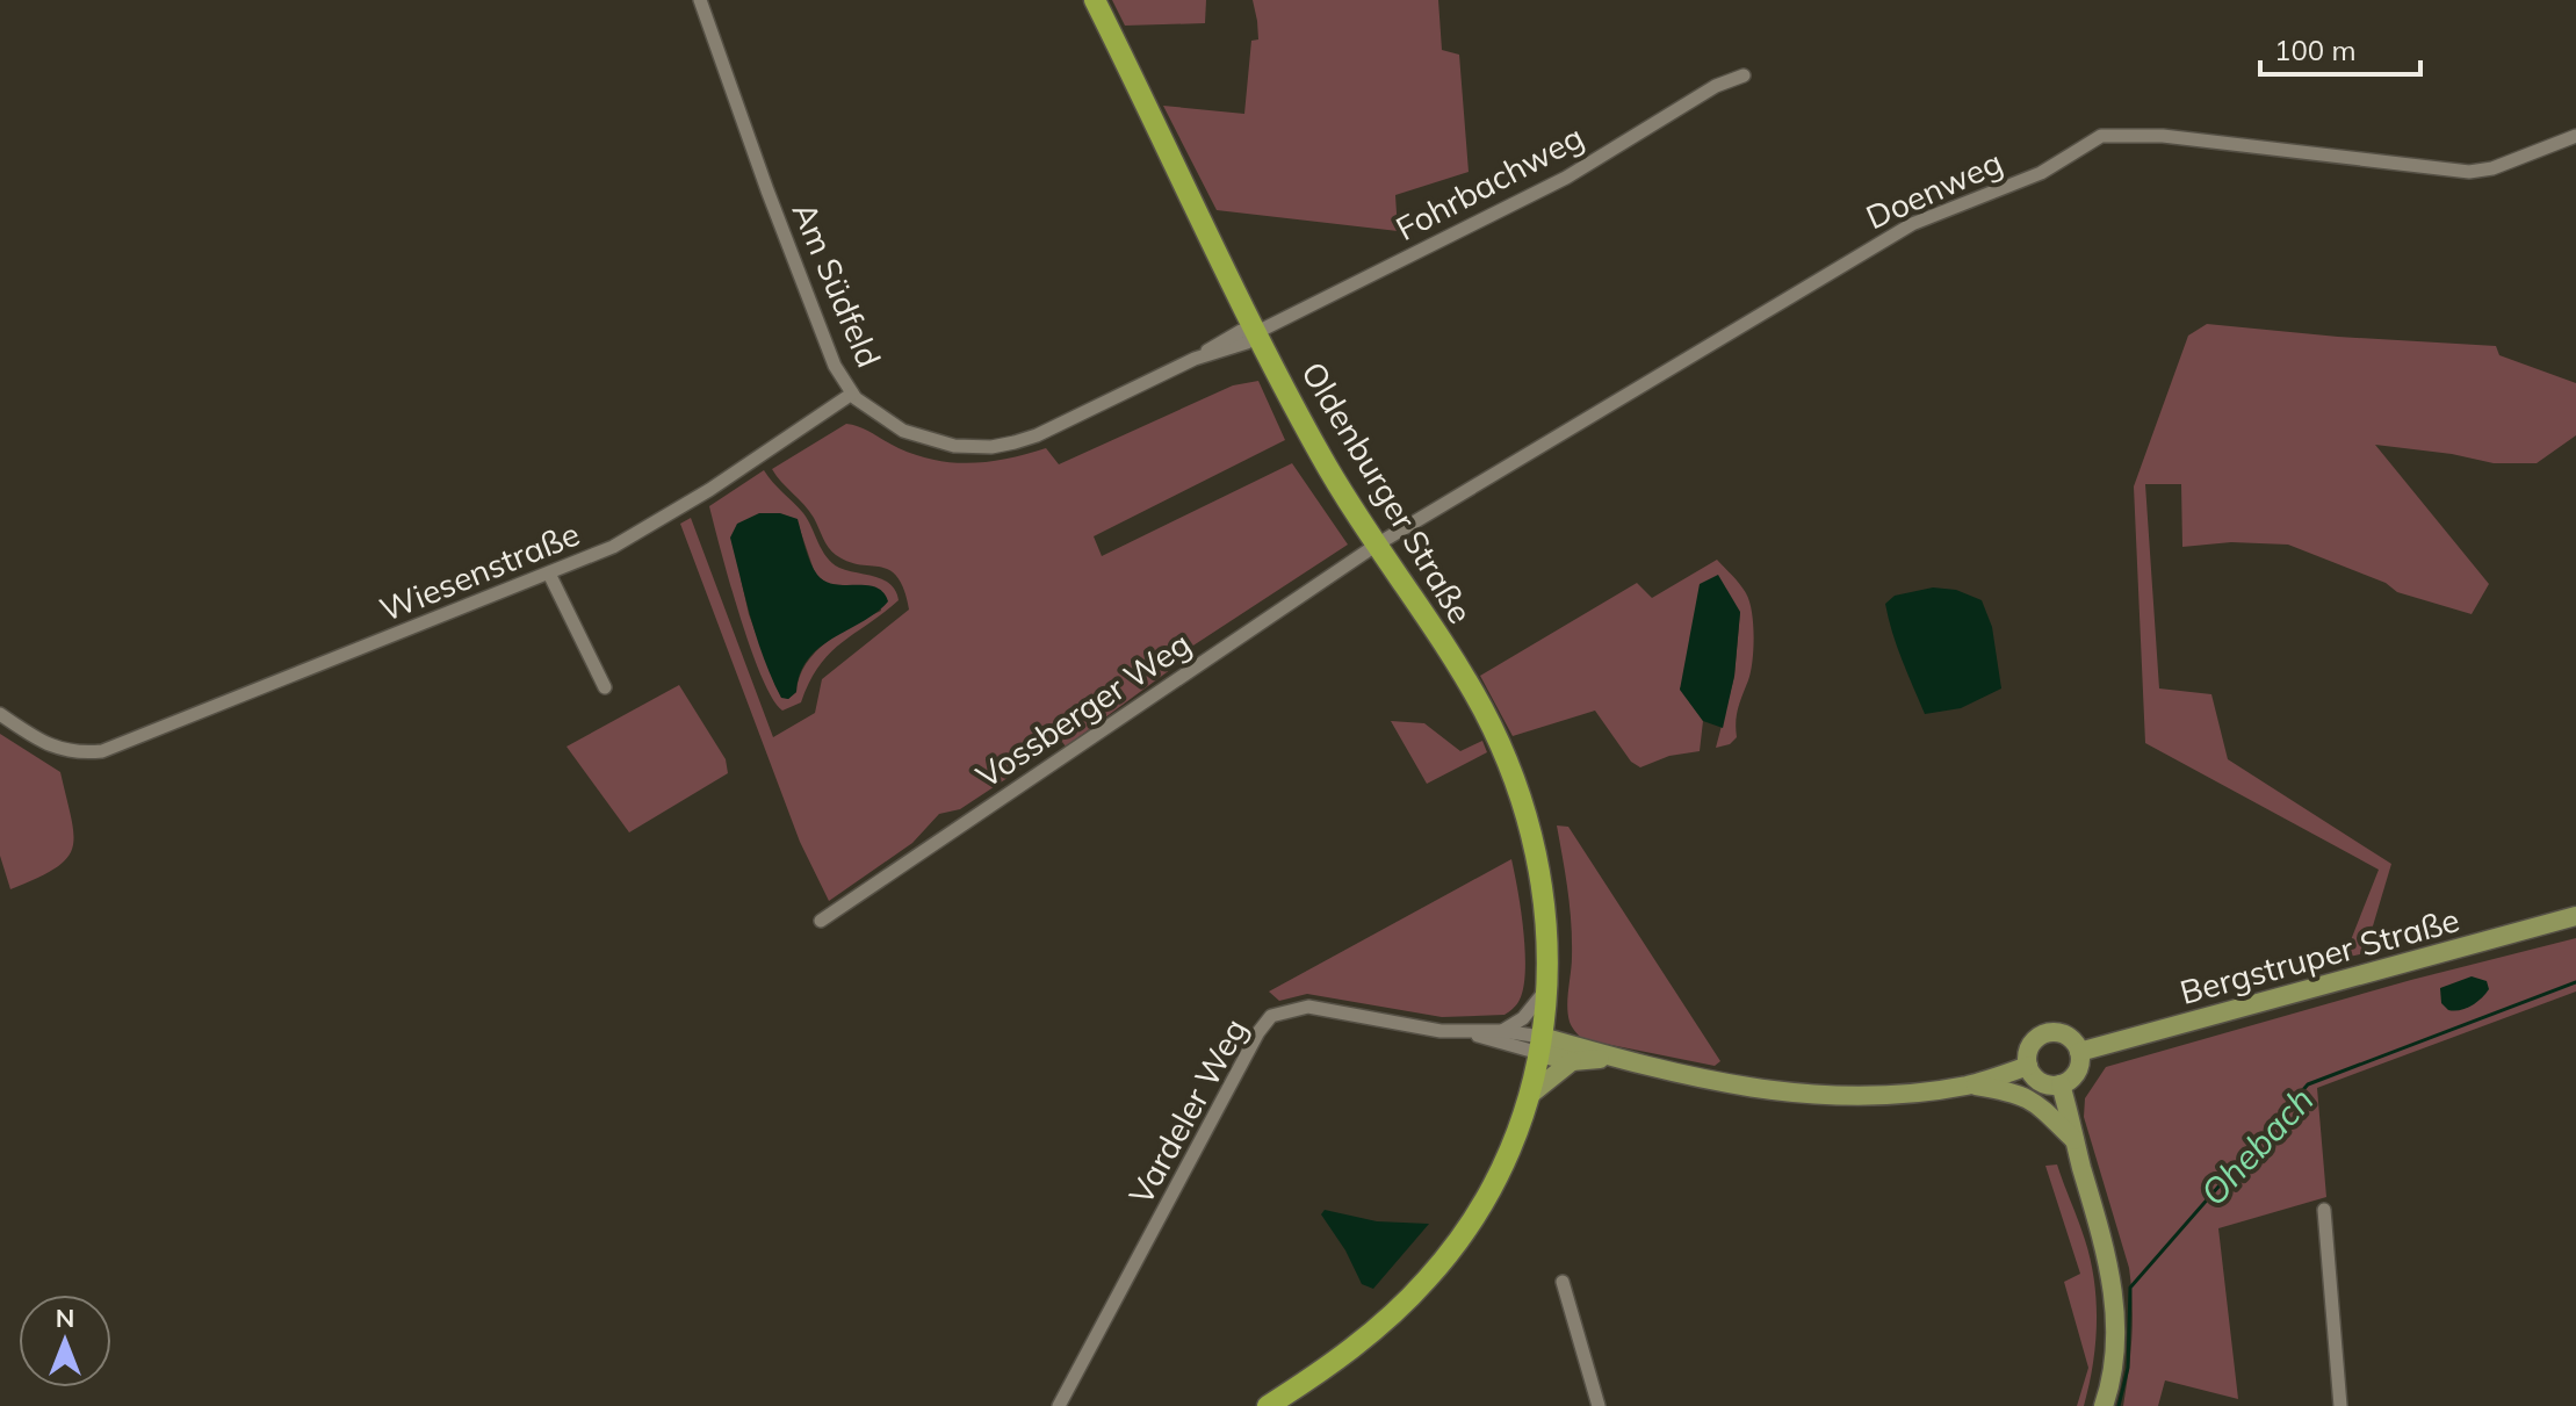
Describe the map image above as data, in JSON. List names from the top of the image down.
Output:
{
  "streets": {
    "main road": ["Oldenburger Straße", "Bergstruper Straße"],
    "street": [
      "Fohrbachweg",
      "Doenweg",
      "Am Südfeld",
      "Wiesenstraße",
      "Vossberger Weg",
      "Vardeler Weg"
    ]
  },
  "crossings": [
    ["Fohrbachweg", "Am Südfeld"],
    ["Fohrbachweg", "Oldenburger Straße"],
    ["Doenweg", "Oldenburger Straße"],
    ["Doenweg", "Vossberger Weg"],
    ["Am Südfeld", "Oldenburger Straße"],
    ["Am Südfeld", "Wiesenstraße"],
    ["Oldenburger Straße", "Vossberger Weg"],
    ["Oldenburger Straße", "Vardeler Weg"]
  ],
  "water": ["Ohebach"],
  "scale_bar": "100 m",
  "north": "top"
}
